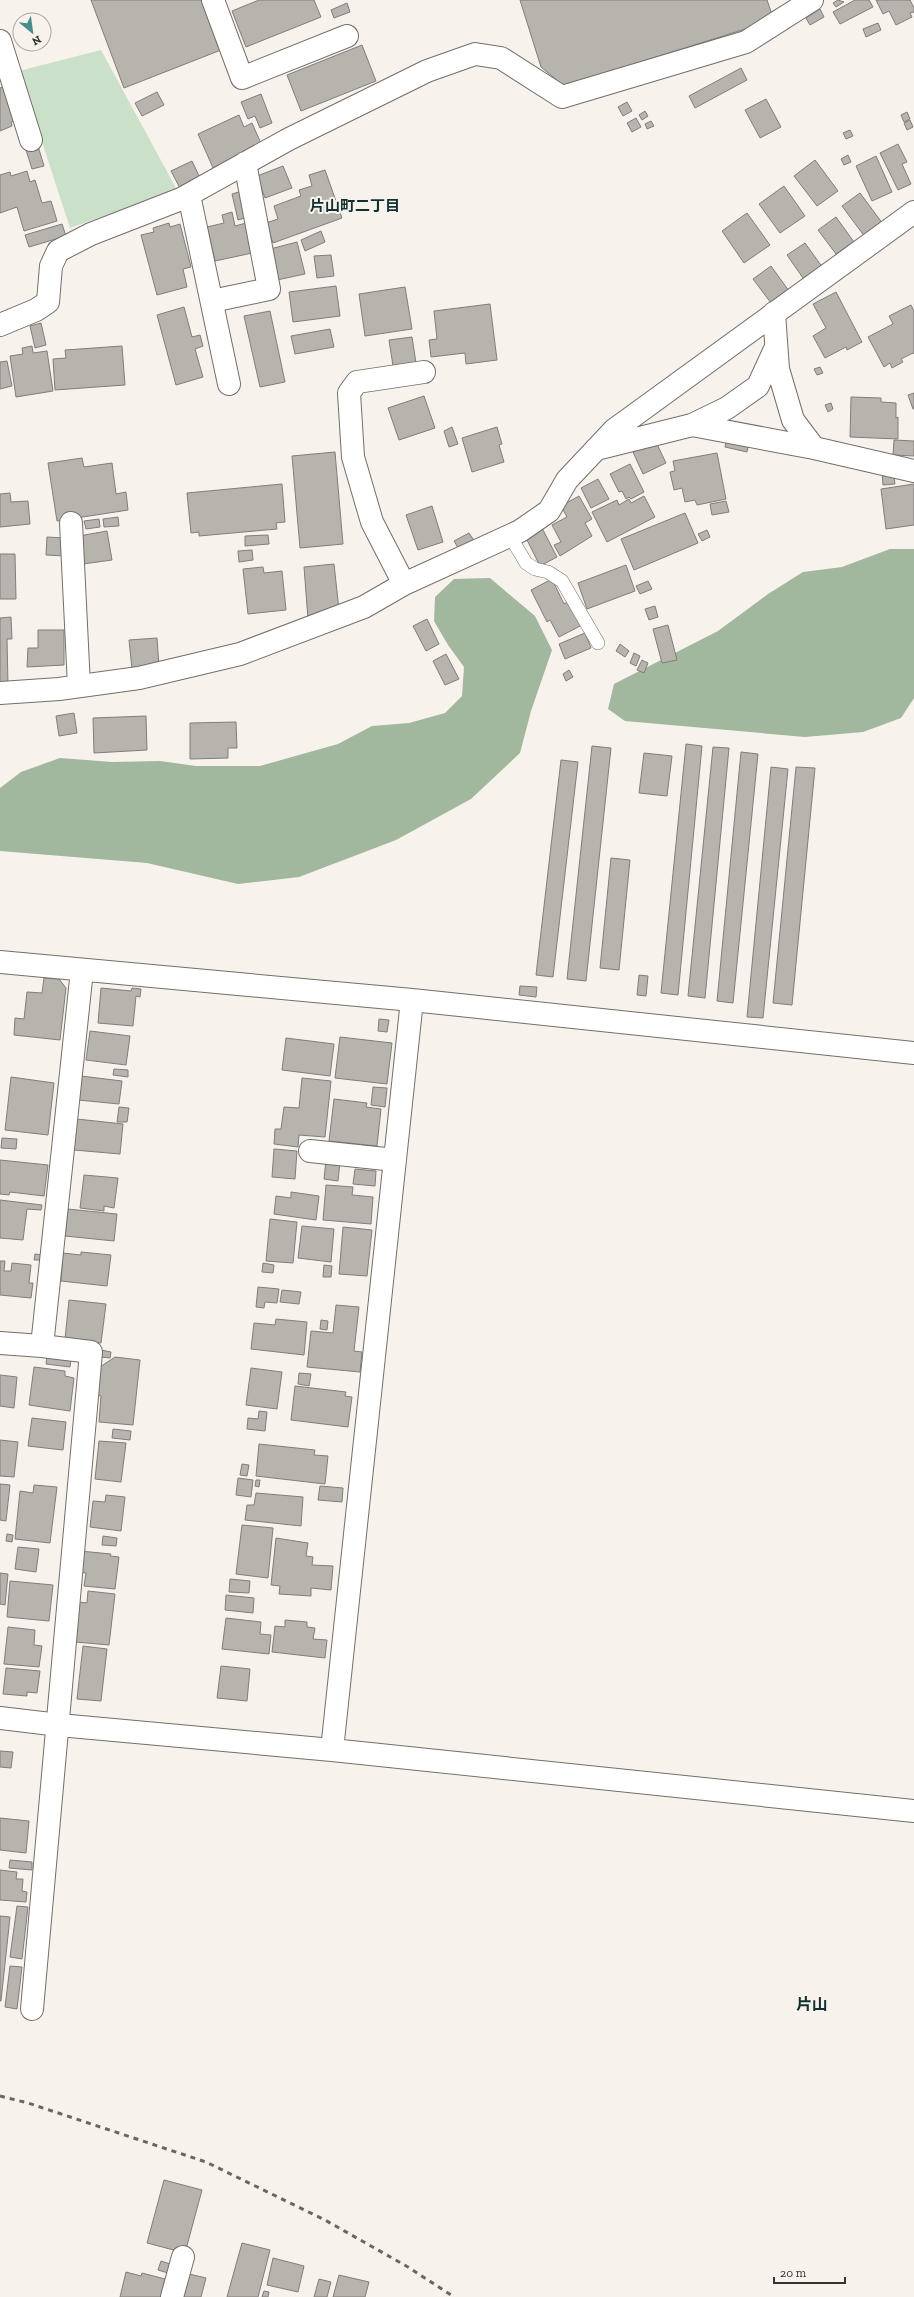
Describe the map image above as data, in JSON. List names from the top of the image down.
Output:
{
  "districts": ["片山町二丁目", "片山"],
  "scale_bar": "20 m",
  "north": "bottom right"
}
